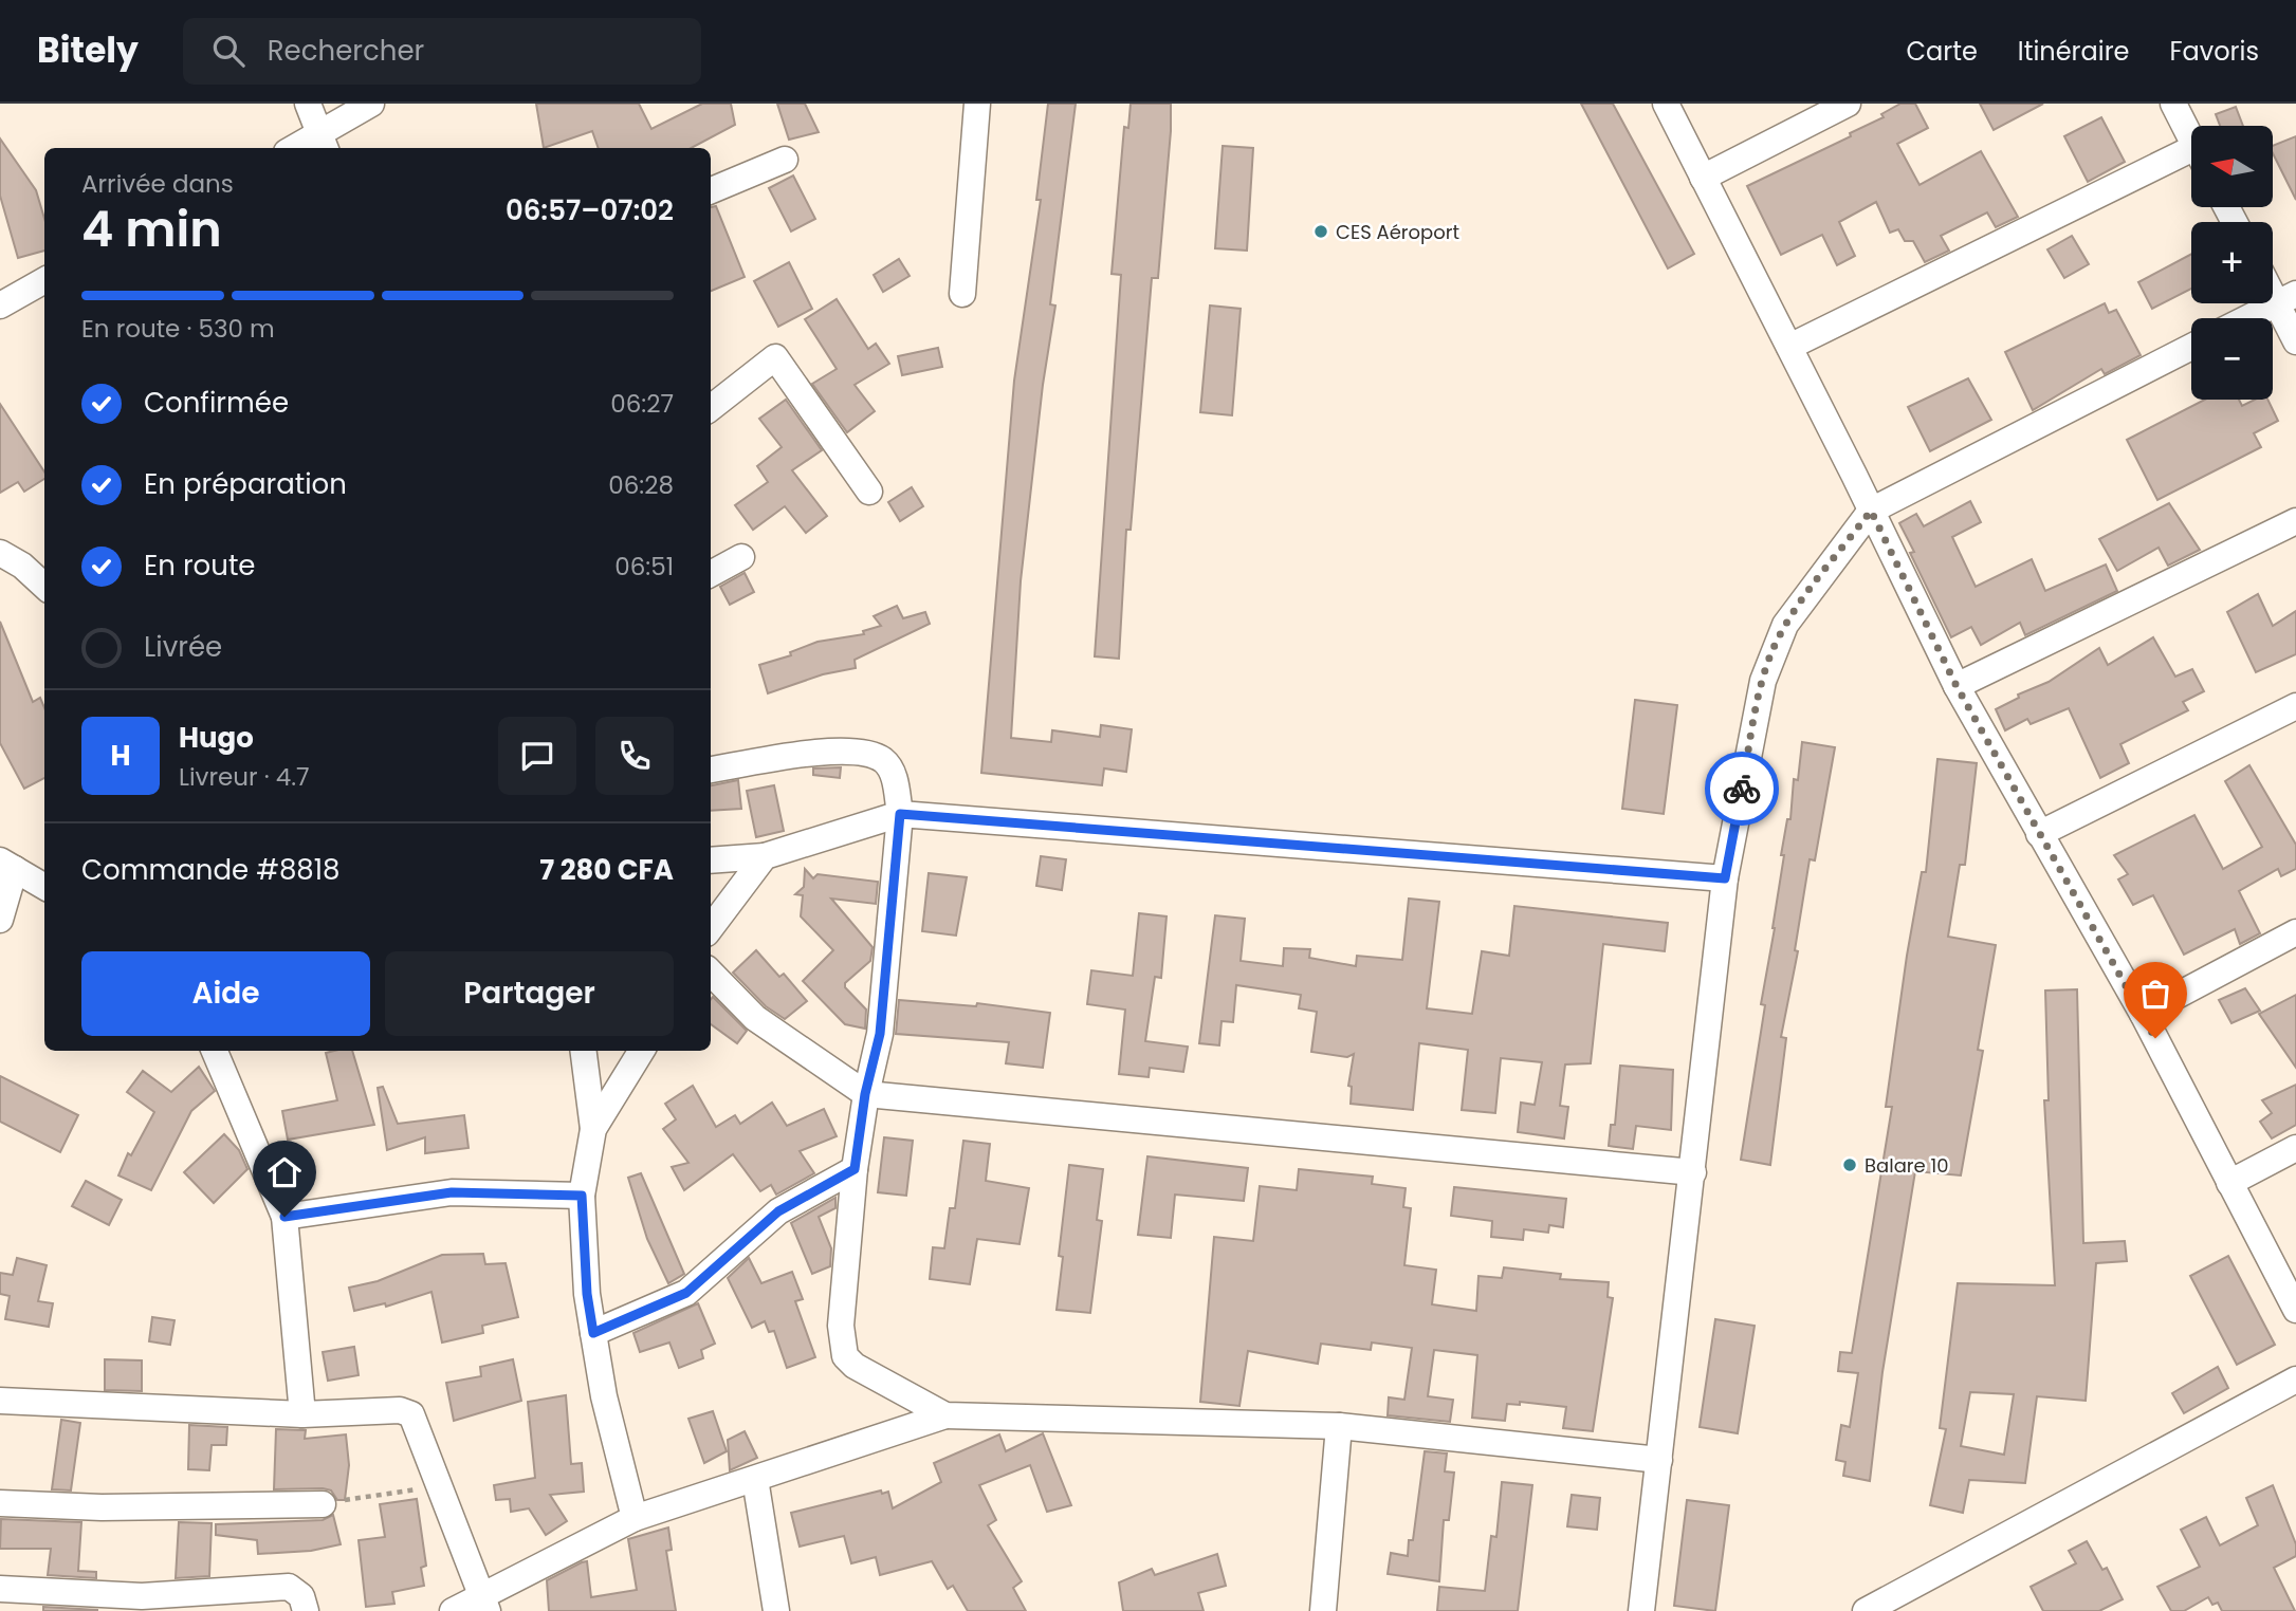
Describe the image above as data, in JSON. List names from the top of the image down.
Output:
{
  "places": ["CES Aéroport", "Balare 10"],
  "north": "left",
  "page": {
    "header": "Bitely",
    "search": "Rechercher",
    "nav": ["Carte", "Itinéraire", "Favoris"],
    "map_buttons": ["+", "−"],
    "heading": ["4 min", "Arrivée dans", "06:57–07:02"],
    "panel": [
      "Hugo",
      "Livreur · 4.7",
      "Commande #8818",
      "7 280 CFA"
    ],
    "bar": "En route · 530 m",
    "list": [
      ["Confirmée", "06:27"],
      ["En préparation", "06:28"],
      ["En route", "06:51"],
      "Livrée"
    ],
    "round": "H",
    "buttons": ["Aide", "Partager"]
  }
}
